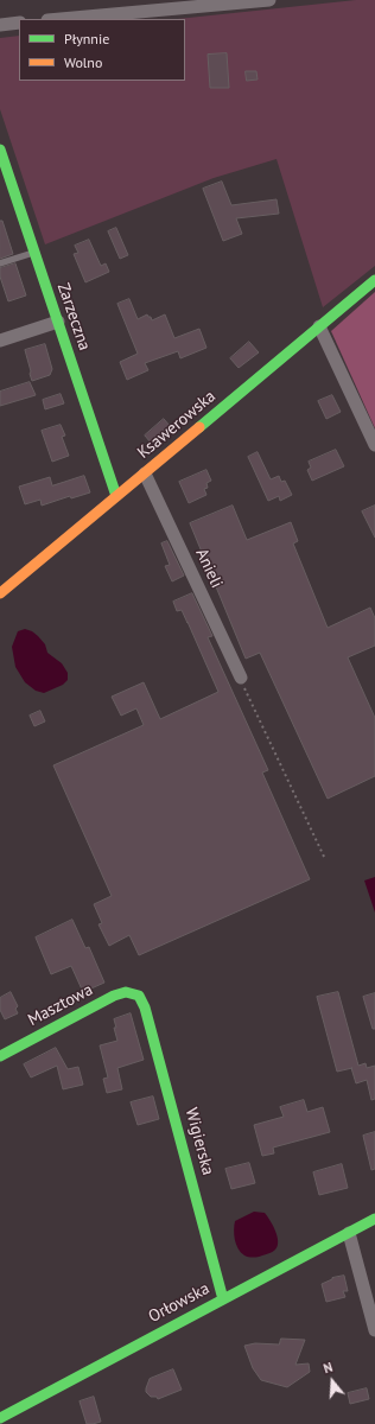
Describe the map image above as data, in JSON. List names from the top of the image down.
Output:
{
  "streets": {
    "street": [
      "Zarzeczna",
      "Ksawerowska",
      "Anieli",
      "Masztowa",
      "Wigierska",
      "Orłowska"
    ]
  },
  "crossings": [
    ["Zarzeczna", "Ksawerowska"],
    ["Ksawerowska", "Anieli"],
    ["Masztowa", "Wigierska"],
    ["Wigierska", "Orłowska"]
  ],
  "legend": ["Płynnie", "Wolno"],
  "north": "top"
}
